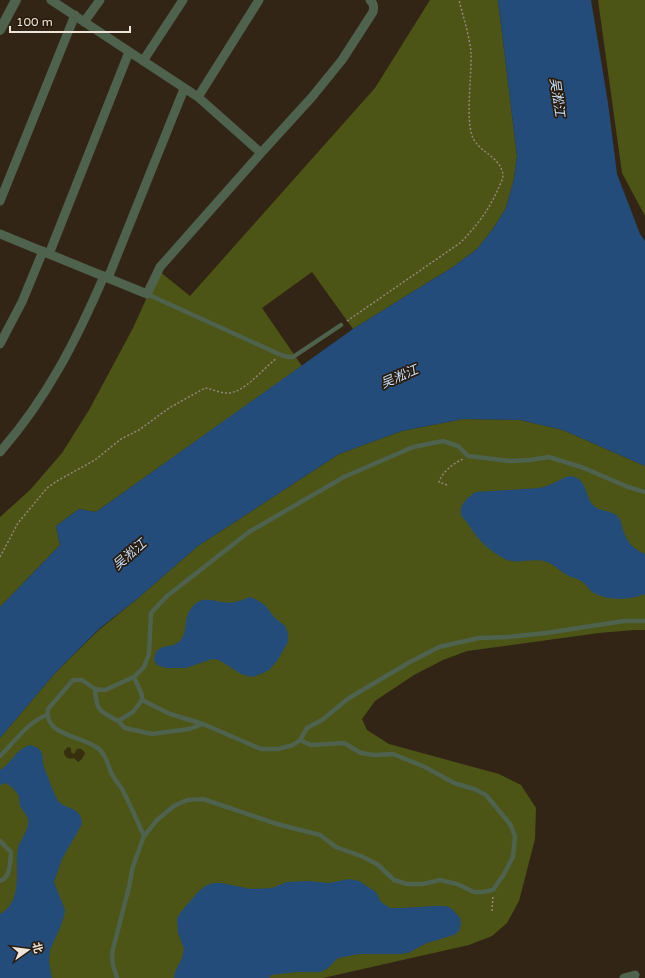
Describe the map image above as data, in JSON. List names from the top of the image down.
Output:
{
  "water": ["吴淞江"],
  "scale_bar": "100 m",
  "north": "right"
}
